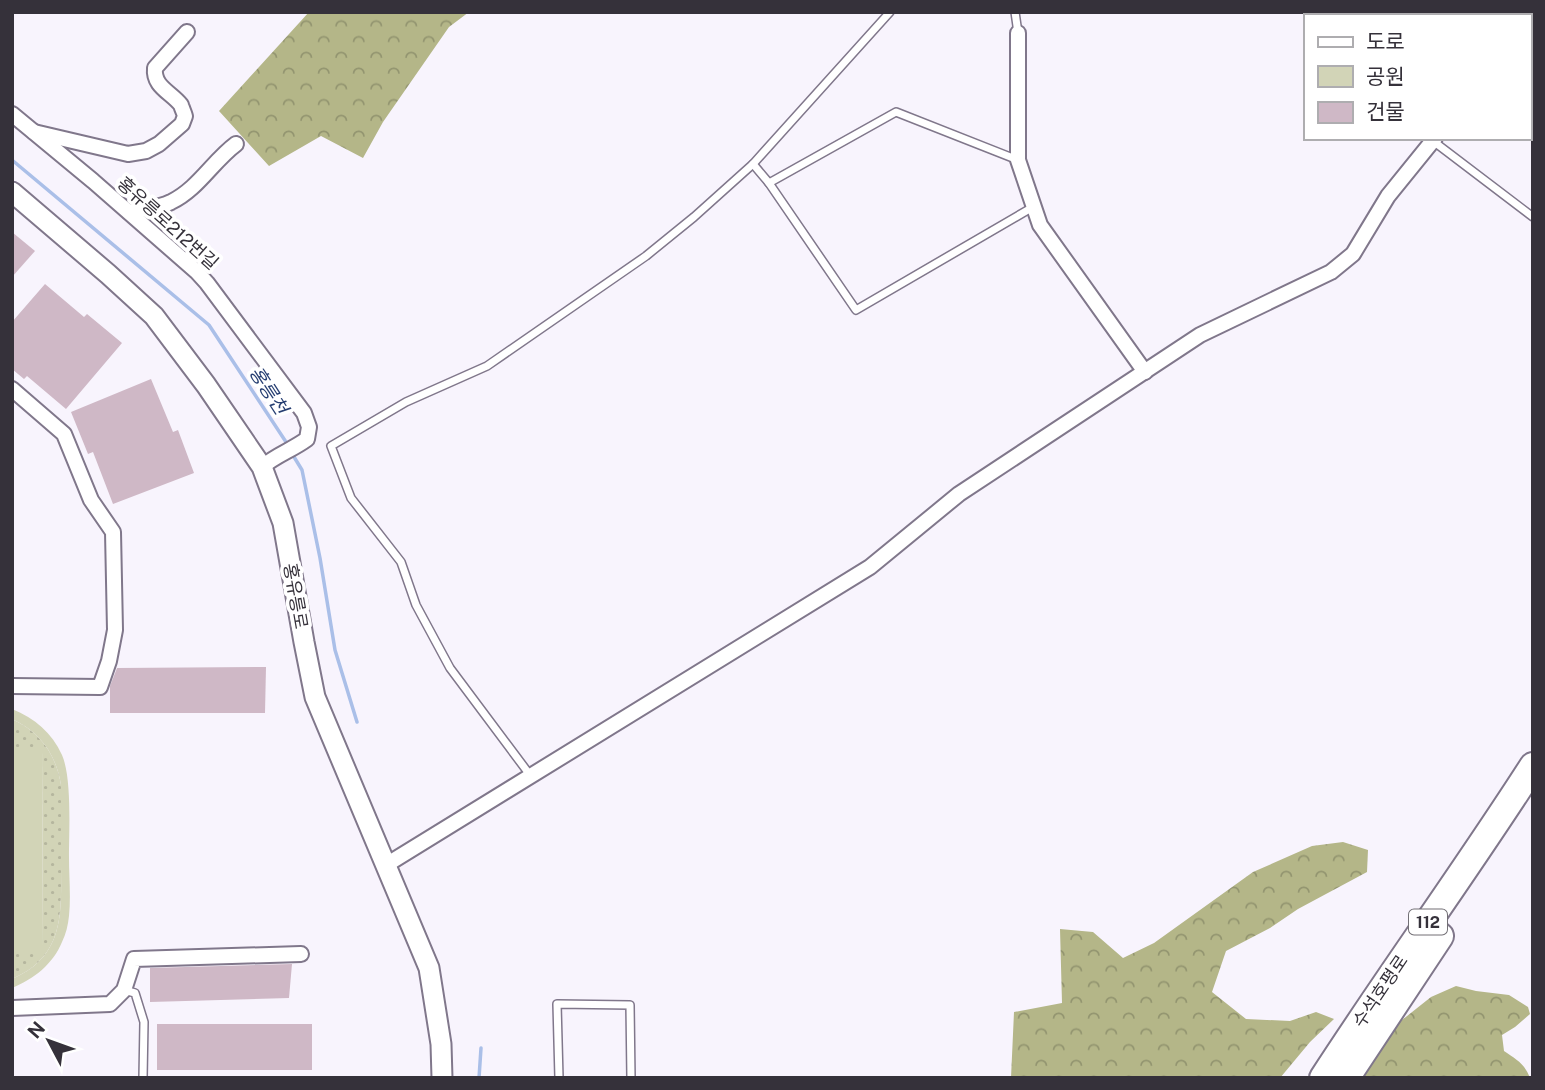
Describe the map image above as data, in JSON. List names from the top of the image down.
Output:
{
  "streets": {
    "highway": ["112", "수석호평로"],
    "street": ["홍유릉로212번길", "홍유릉로"]
  },
  "crossings": [
    ["홍유릉로212번길", "홍유릉로"]
  ],
  "water": ["홍릉천"],
  "legend": ["도로", "공원", "건물"],
  "north": "top left"
}
